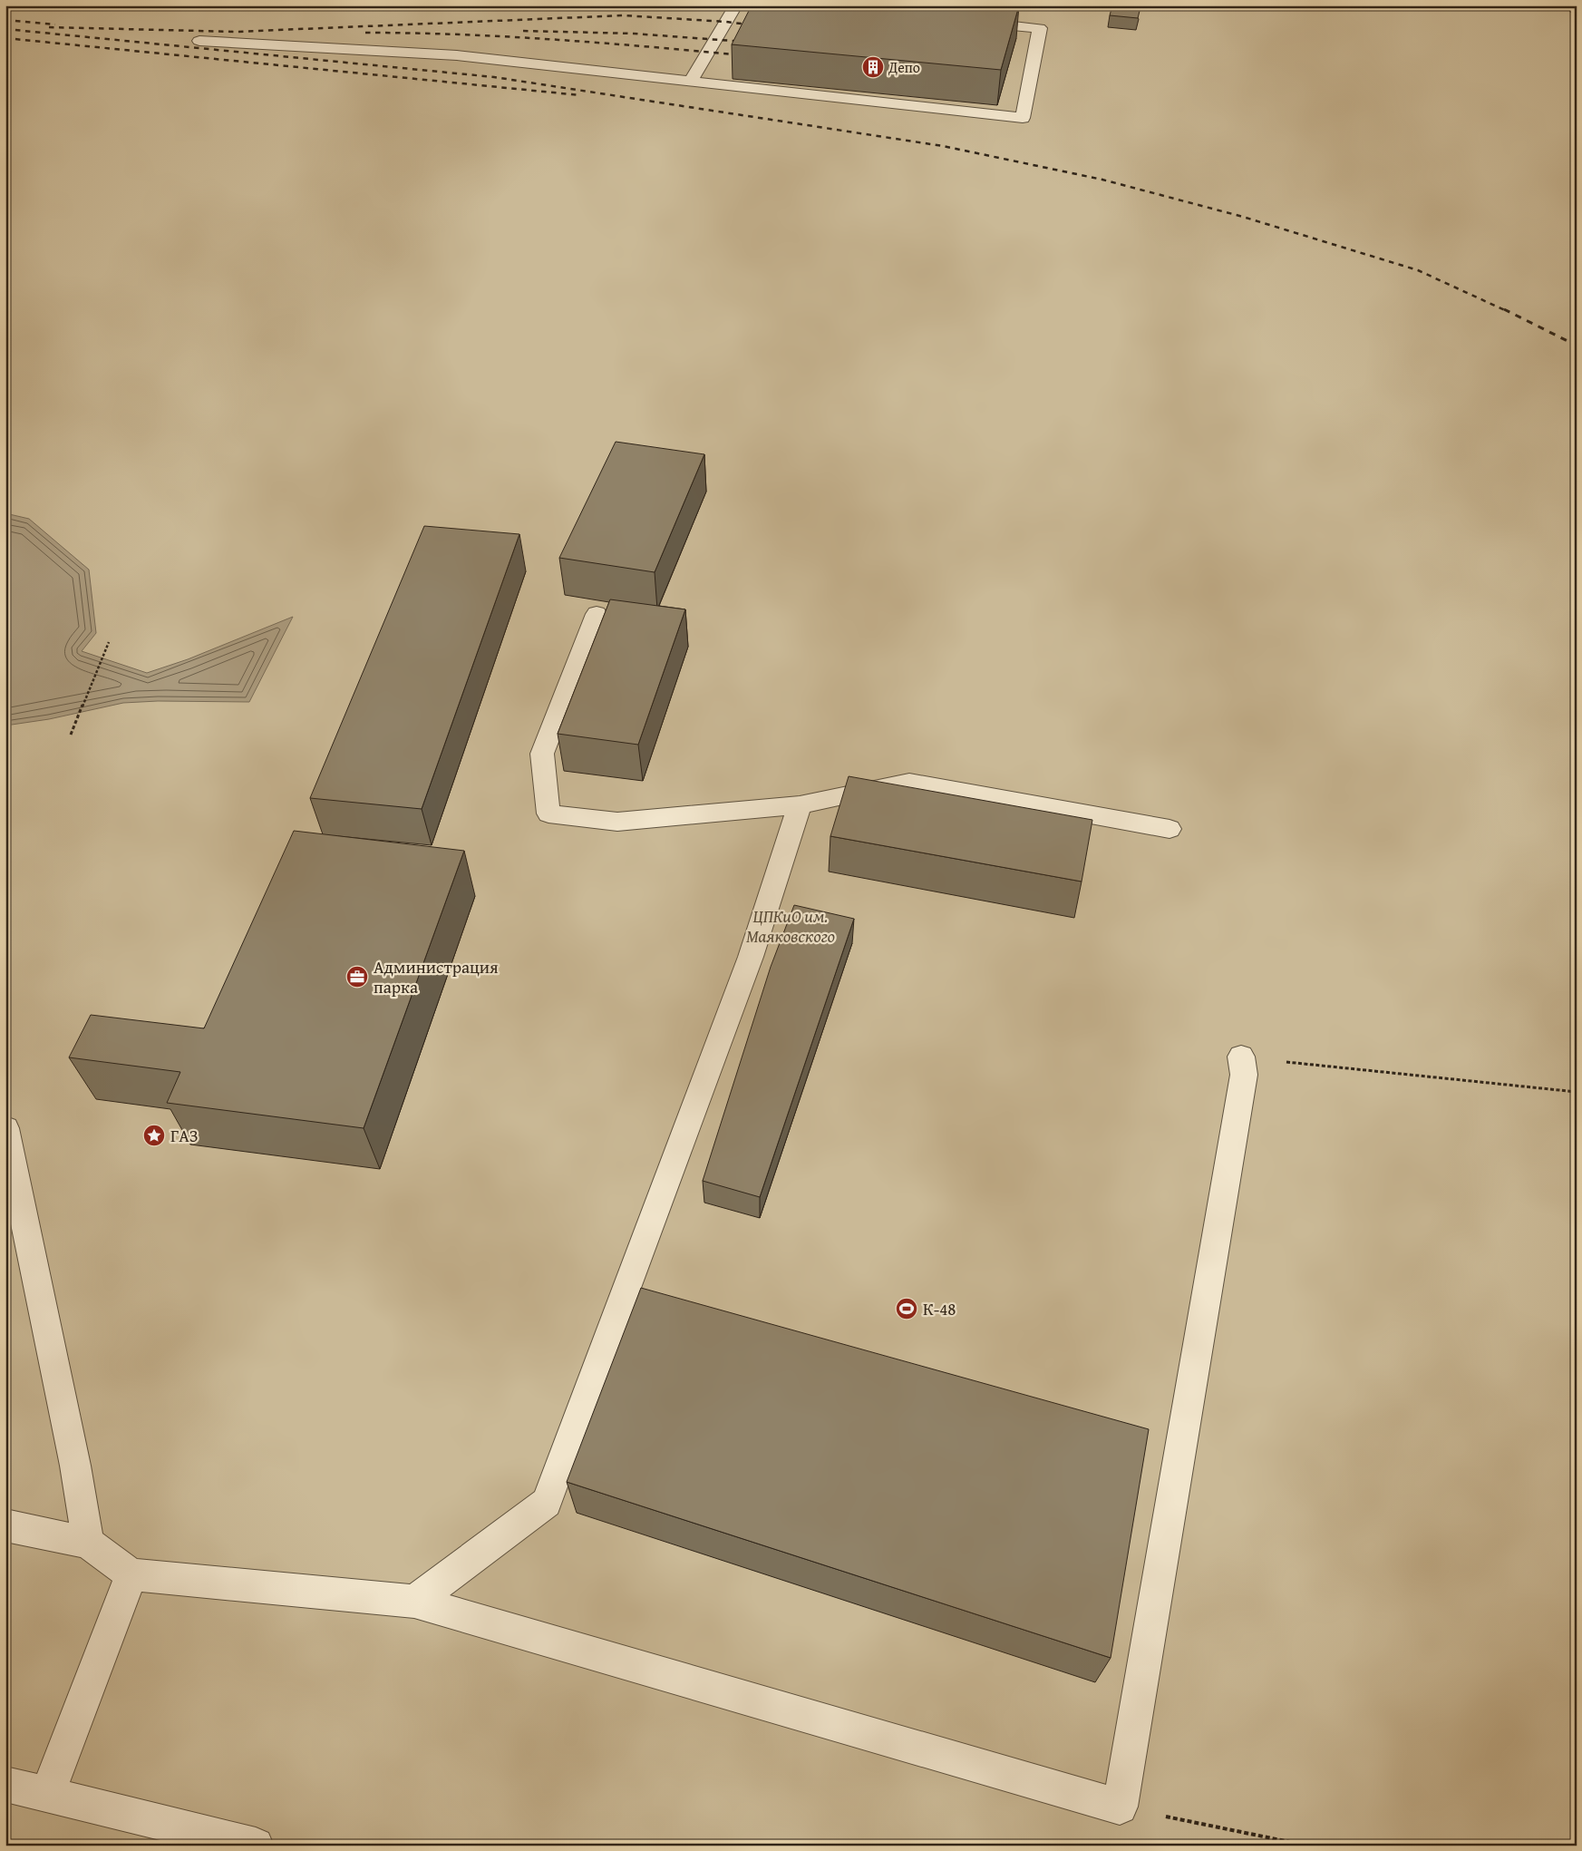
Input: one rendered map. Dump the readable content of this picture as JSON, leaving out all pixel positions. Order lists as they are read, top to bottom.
{
  "parks": ["ЦПКиО им. Маяковского"],
  "places": {
    "building": ["Депо"],
    "office": ["Администрация парка"],
    "place": ["ГАЗ"],
    "sports": ["К-48"]
  }
}
